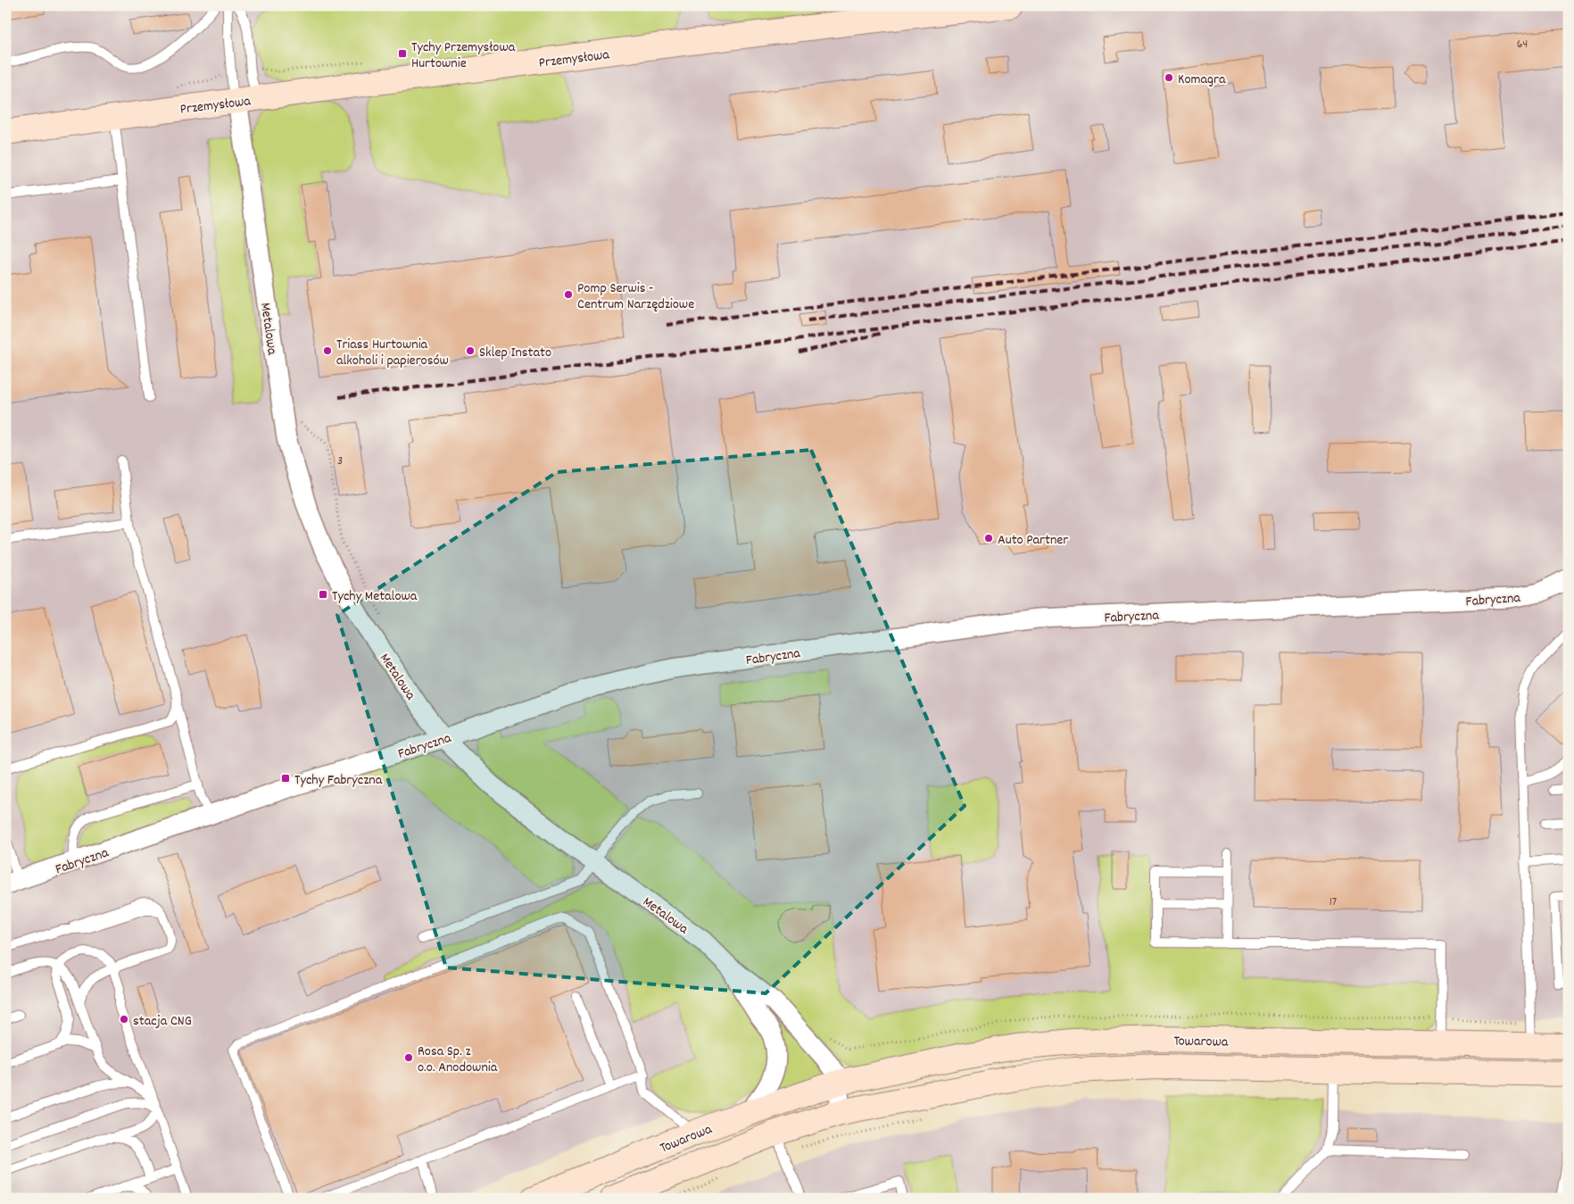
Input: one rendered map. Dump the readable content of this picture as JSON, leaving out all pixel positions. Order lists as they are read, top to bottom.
{
  "streets": {
    "street": [
      "Przemysłowa",
      "Metalowa",
      "Fabryczna",
      "Towarowa"
    ]
  },
  "crossings": [
    ["Przemysłowa", "Metalowa"],
    ["Metalowa", "Fabryczna"],
    ["Metalowa", "Towarowa"]
  ],
  "places": {
    "transit": ["Tychy Przemysłowa Hurtownie", "Tychy Metalowa", "Tychy Fabryczna"],
    "other": [
      "Komagra",
      "Pomp Serwis - Centrum Narzędziowe",
      "Triass Hurtownia alkoholi i papierosów",
      "Sklep Instato",
      "Auto Partner",
      "stacja CNG",
      "Rosa Sp. z o.o. Anodownia"
    ]
  },
  "house_numbers": ["64", "3", "17"]
}
